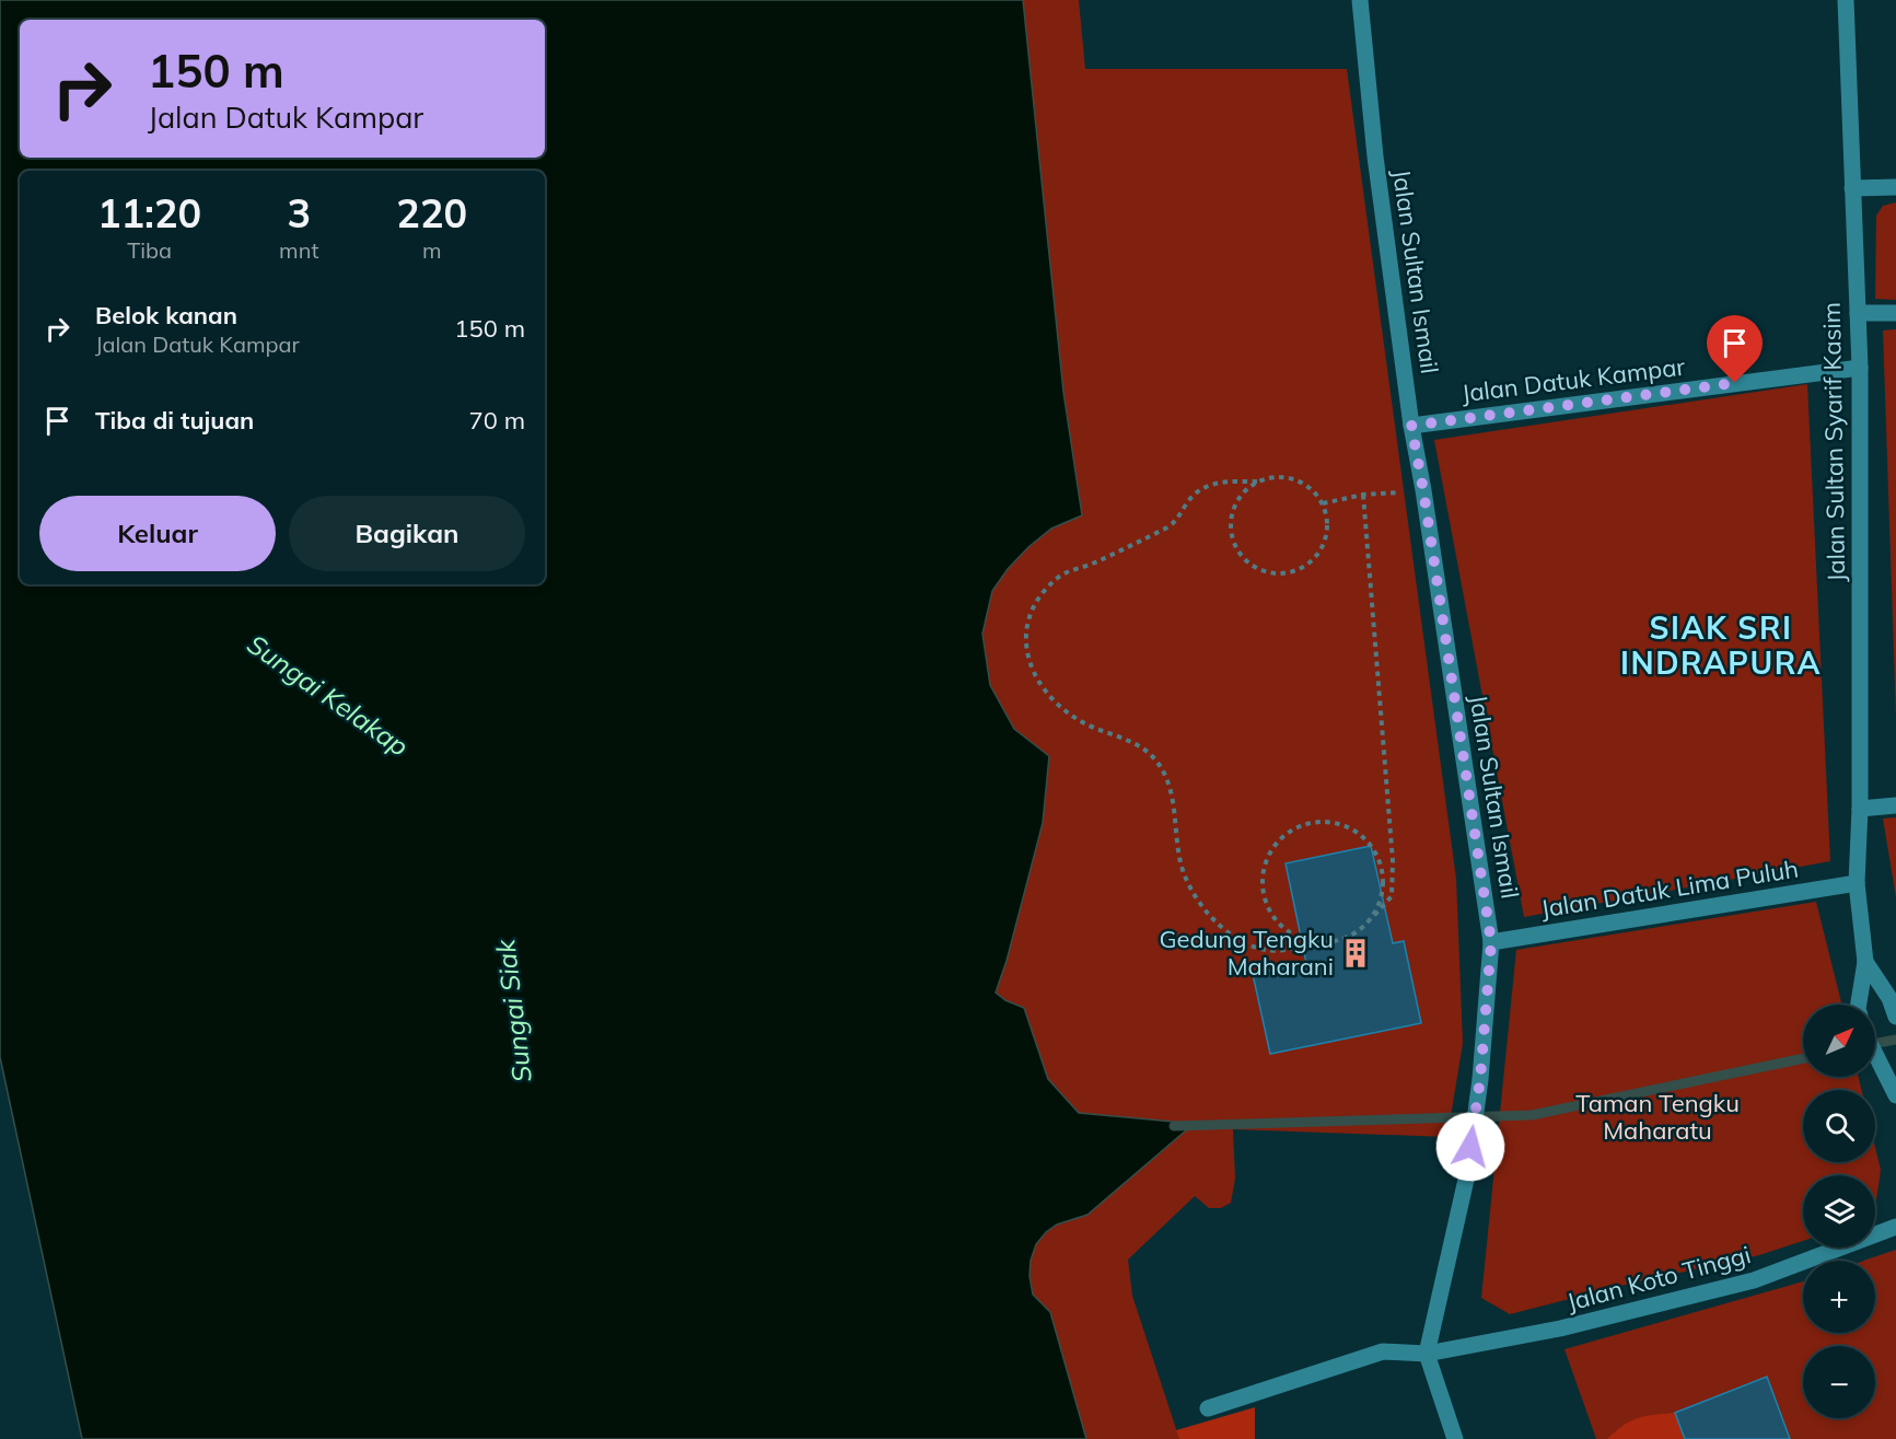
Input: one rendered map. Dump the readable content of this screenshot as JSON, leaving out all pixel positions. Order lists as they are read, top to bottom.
{
  "streets": {
    "street": [
      "Jalan Sultan Ismail",
      "Jalan Datuk Kampar",
      "Jalan Sultan Syarif Kasim",
      "Jalan Datuk Lima Puluh",
      "Jalan Koto Tinggi"
    ]
  },
  "crossings": [
    ["Jalan Sultan Ismail", "Jalan Datuk Kampar"],
    ["Jalan Sultan Ismail", "Jalan Datuk Lima Puluh"],
    ["Jalan Sultan Ismail", "Jalan Koto Tinggi"],
    ["Jalan Datuk Kampar", "Jalan Sultan Syarif Kasim"],
    ["Jalan Sultan Syarif Kasim", "Jalan Datuk Lima Puluh"]
  ],
  "districts": ["SIAK SRI INDRAPURA"],
  "water": ["Sungai Kelakap", "Sungai Siak"],
  "parks": ["Taman Tengku Maharatu"],
  "places": {
    "building": ["Gedung Tengku Maharani"]
  },
  "north": "top right",
  "page": {
    "turn": ["150 m", "Jalan Datuk Kampar"],
    "eta": [
      "11:20",
      "Tiba",
      "3",
      "mnt",
      "220",
      "m"
    ],
    "list": [
      {
        "name": "Belok kanan",
        "note": "Jalan Datuk Kampar",
        "value": "150 m"
      },
      {
        "name": "Tiba di tujuan",
        "value": "70 m"
      }
    ],
    "buttons": ["Keluar", "Bagikan"],
    "map_buttons": ["+", "−"]
  }
}
